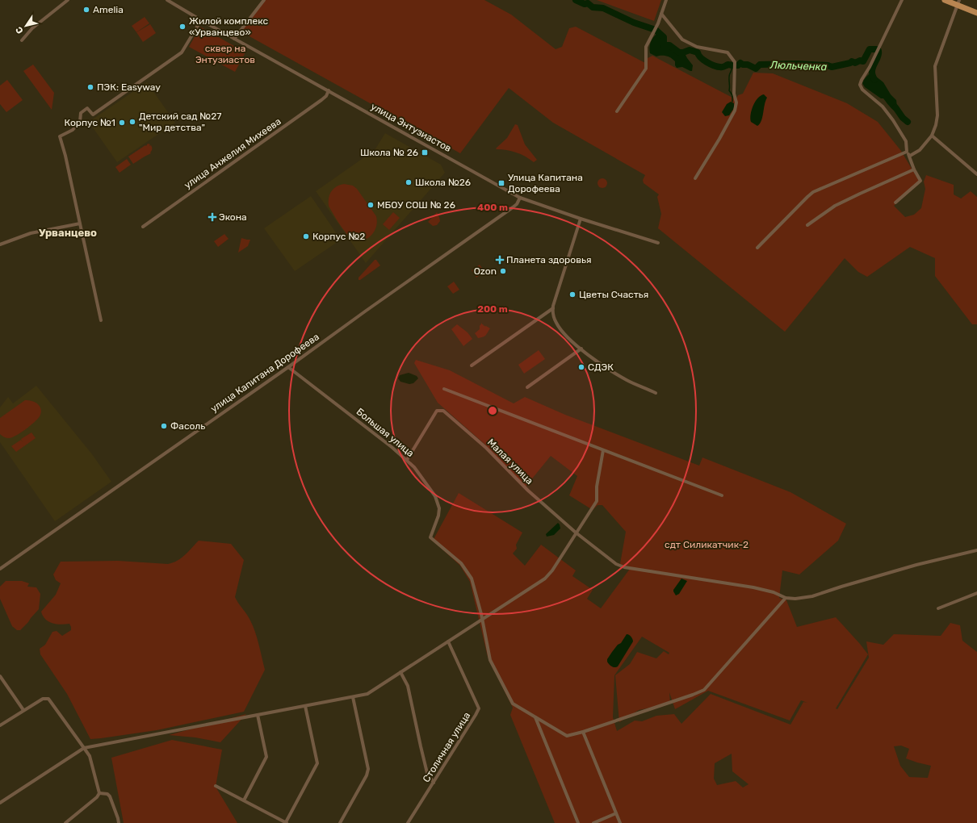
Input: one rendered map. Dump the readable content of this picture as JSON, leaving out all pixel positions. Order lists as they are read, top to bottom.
{
  "streets": {
    "street": [
      "улица Энтузиастов",
      "улица Анжелия Михеева",
      "улица Капитана Дорофеева",
      "Большая улица",
      "Малая улица",
      "Столичная улица"
    ]
  },
  "crossings": [
    ["улица Энтузиастов", "улица Анжелия Михеева"],
    ["улица Энтузиастов", "улица Капитана Дорофеева"],
    ["улица Капитана Дорофеева", "Большая улица"],
    ["Большая улица", "Малая улица"]
  ],
  "districts": ["Урванцево"],
  "water": ["Люльченка"],
  "parks": ["сквер на Энтузиастов", "сдт Силикатчик-2"],
  "places": {
    "other": [
      "Amelia",
      "Жилой комплекс «Урванцево»",
      "ПЭК: Easyway",
      "Детский сад №27 \"Мир детства\"",
      "Корпус №1",
      "Школа №26",
      "МБОУ СОШ № 26",
      "Корпус №2",
      "Ozon",
      "Цветы Счастья",
      "СДЭК",
      "Фасоль"
    ],
    "transit": ["Школа № 26", "Улица Капитана Дорофеева"],
    "health": ["Экона", "Планета здоровья"]
  },
  "north": "bottom left",
  "rings": ["400 m", "200 m"]
}
